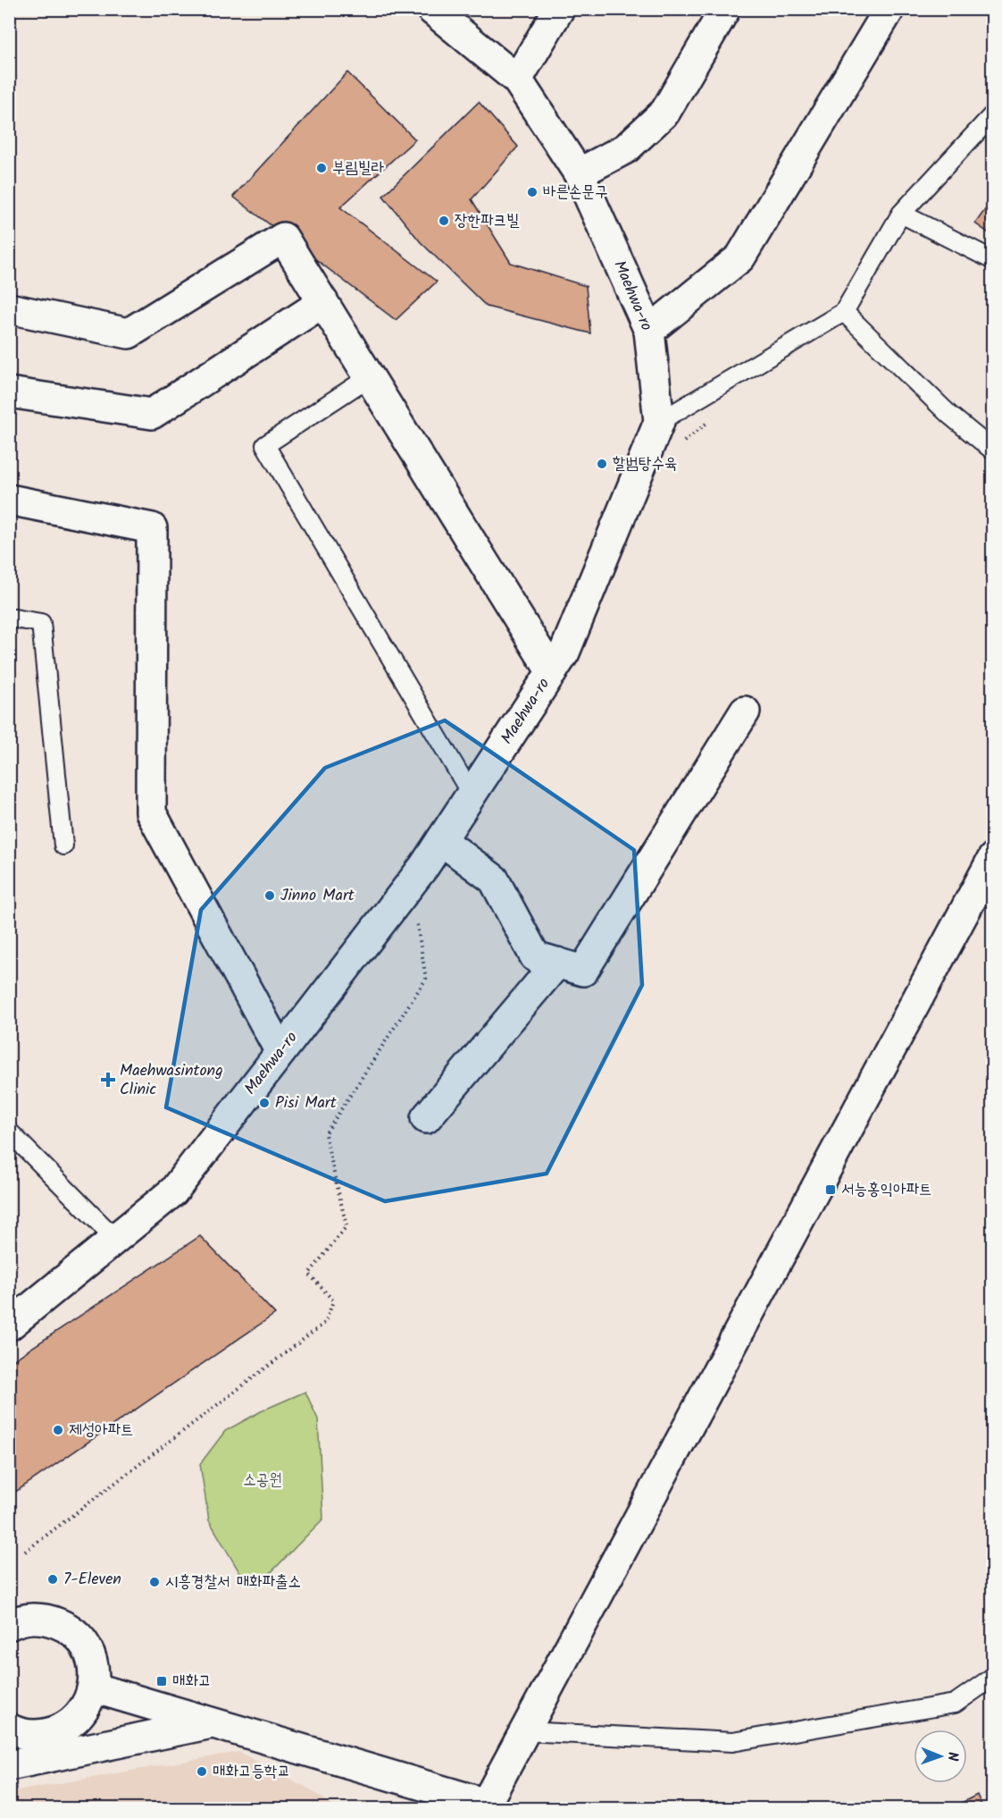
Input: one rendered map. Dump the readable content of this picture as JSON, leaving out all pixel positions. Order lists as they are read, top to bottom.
{
  "streets": {
    "street": ["Maehwa-ro"]
  },
  "parks": ["소공원"],
  "places": {
    "other": [
      "부림빌라",
      "바른손문구",
      "장한파크빌",
      "할범탕수육",
      "Jinno Mart",
      "Pisi Mart",
      "제성아파트",
      "7-Eleven",
      "시흥경찰서 매화파출소",
      "매화고등학교"
    ],
    "health": ["Maehwasintong Clinic"],
    "transit": ["서능홍익아파트", "매화고"]
  },
  "north": "right"
}
